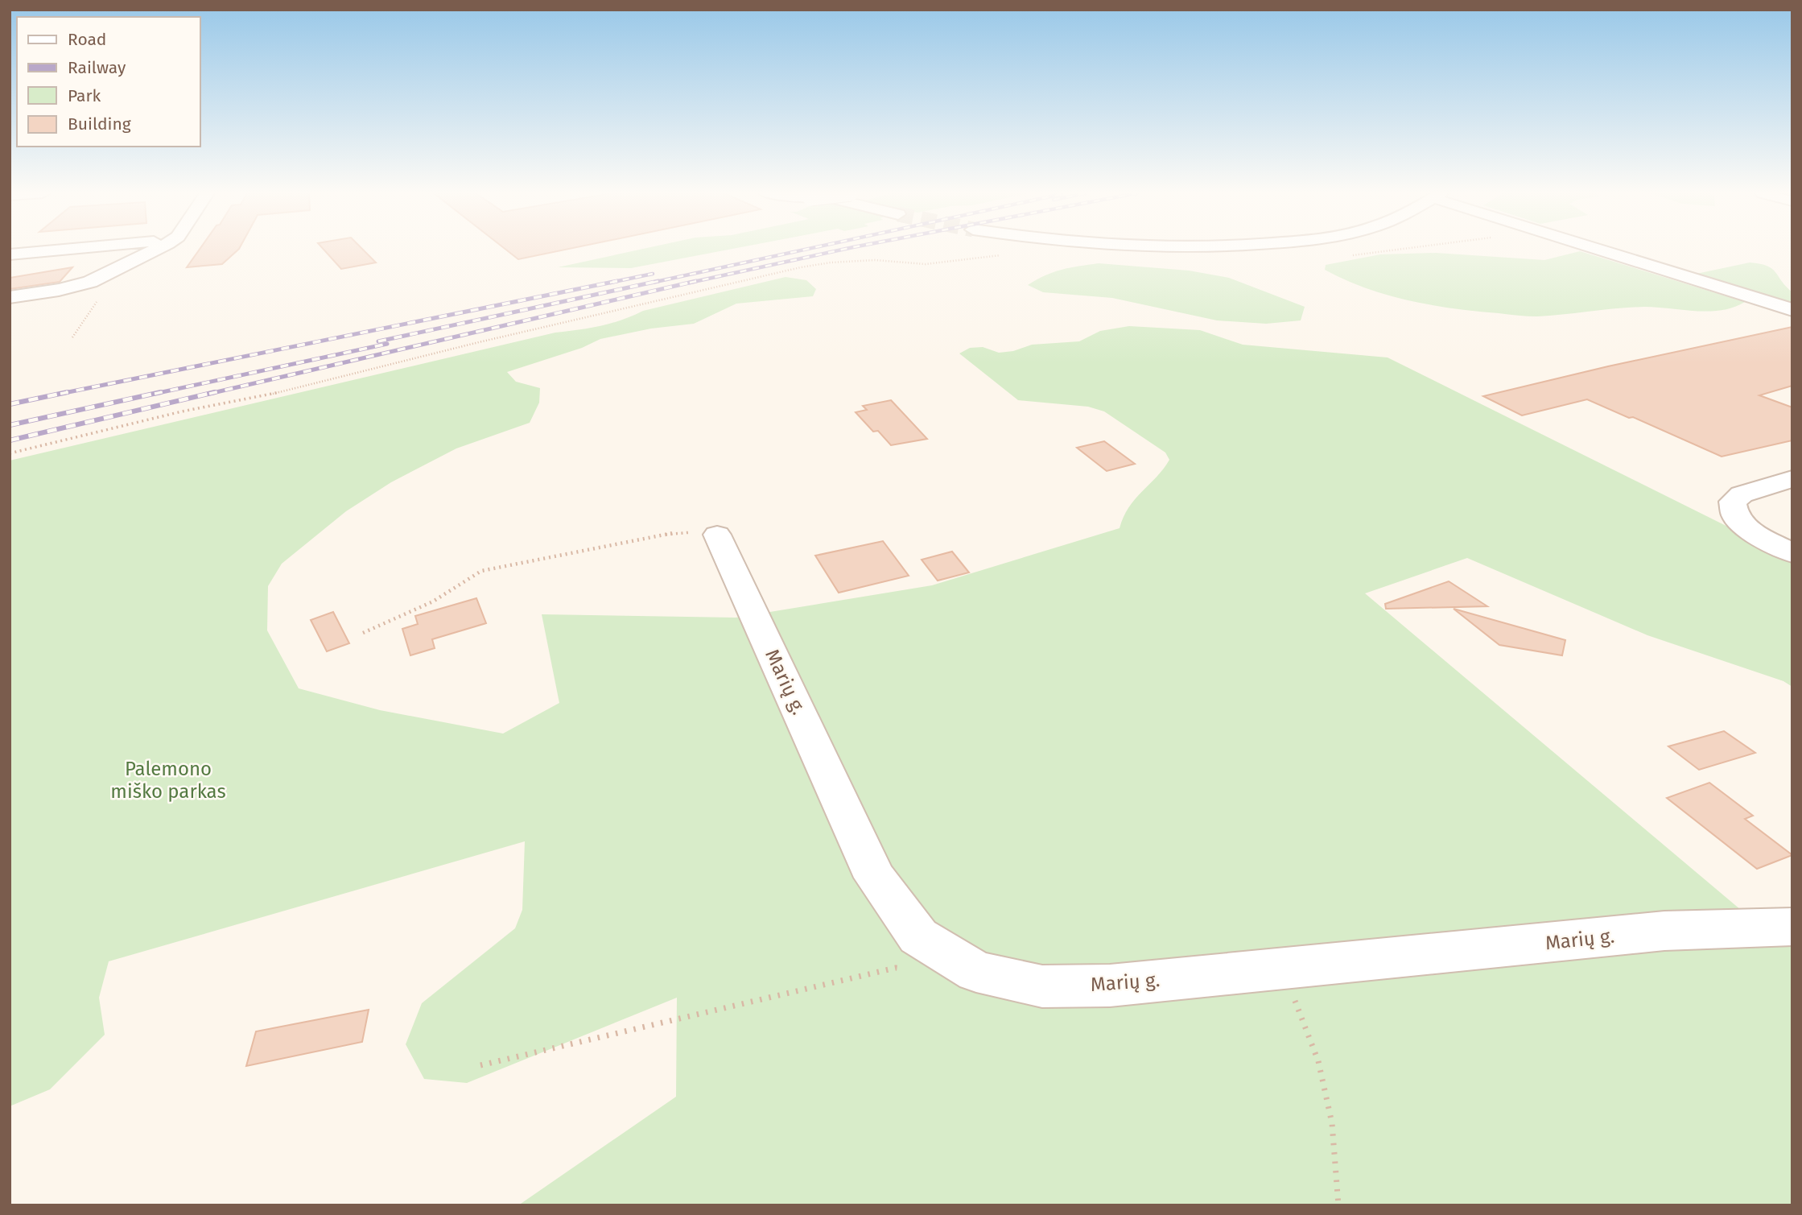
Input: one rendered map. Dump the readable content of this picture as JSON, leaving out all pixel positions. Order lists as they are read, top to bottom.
{
  "streets": {
    "street": ["Marių g."]
  },
  "parks": ["Palemono miško parkas"],
  "legend": [
    "Road",
    "Railway",
    "Park",
    "Building"
  ]
}
